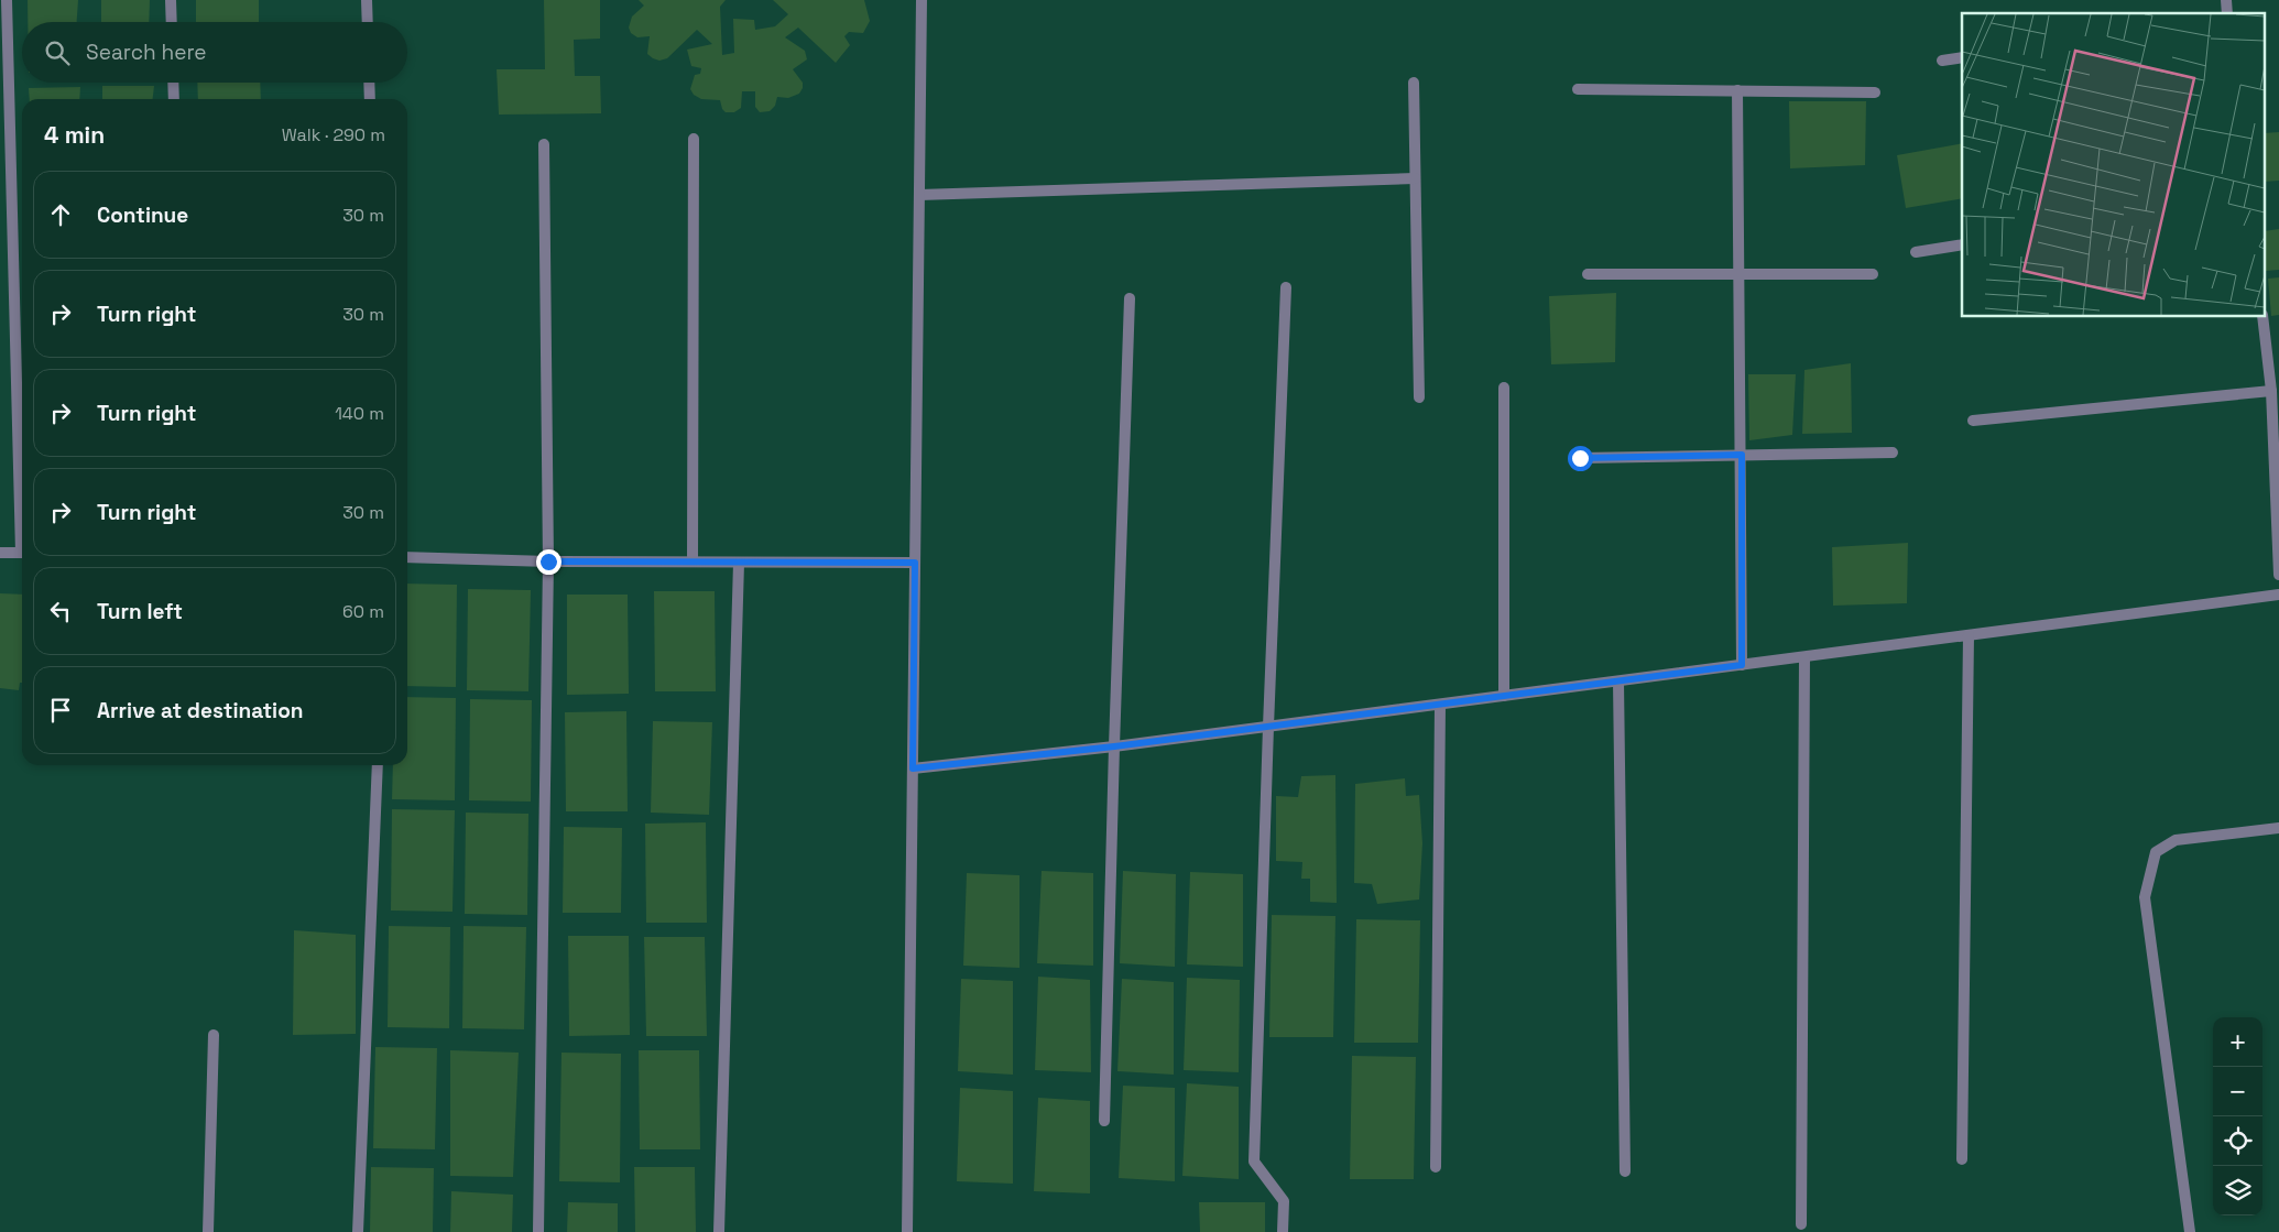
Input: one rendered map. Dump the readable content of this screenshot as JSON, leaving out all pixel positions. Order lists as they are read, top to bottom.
{
  "page": {
    "search": "Search here",
    "heading": ["4 min", "Walk · 290 m"],
    "list": [
      ["Continue", "30 m"],
      ["Turn right", "30 m"],
      ["Turn right", "140 m"],
      ["Turn right", "30 m"],
      ["Turn left", "60 m"],
      "Arrive at destination"
    ],
    "map_buttons": ["+", "−"]
  }
}
